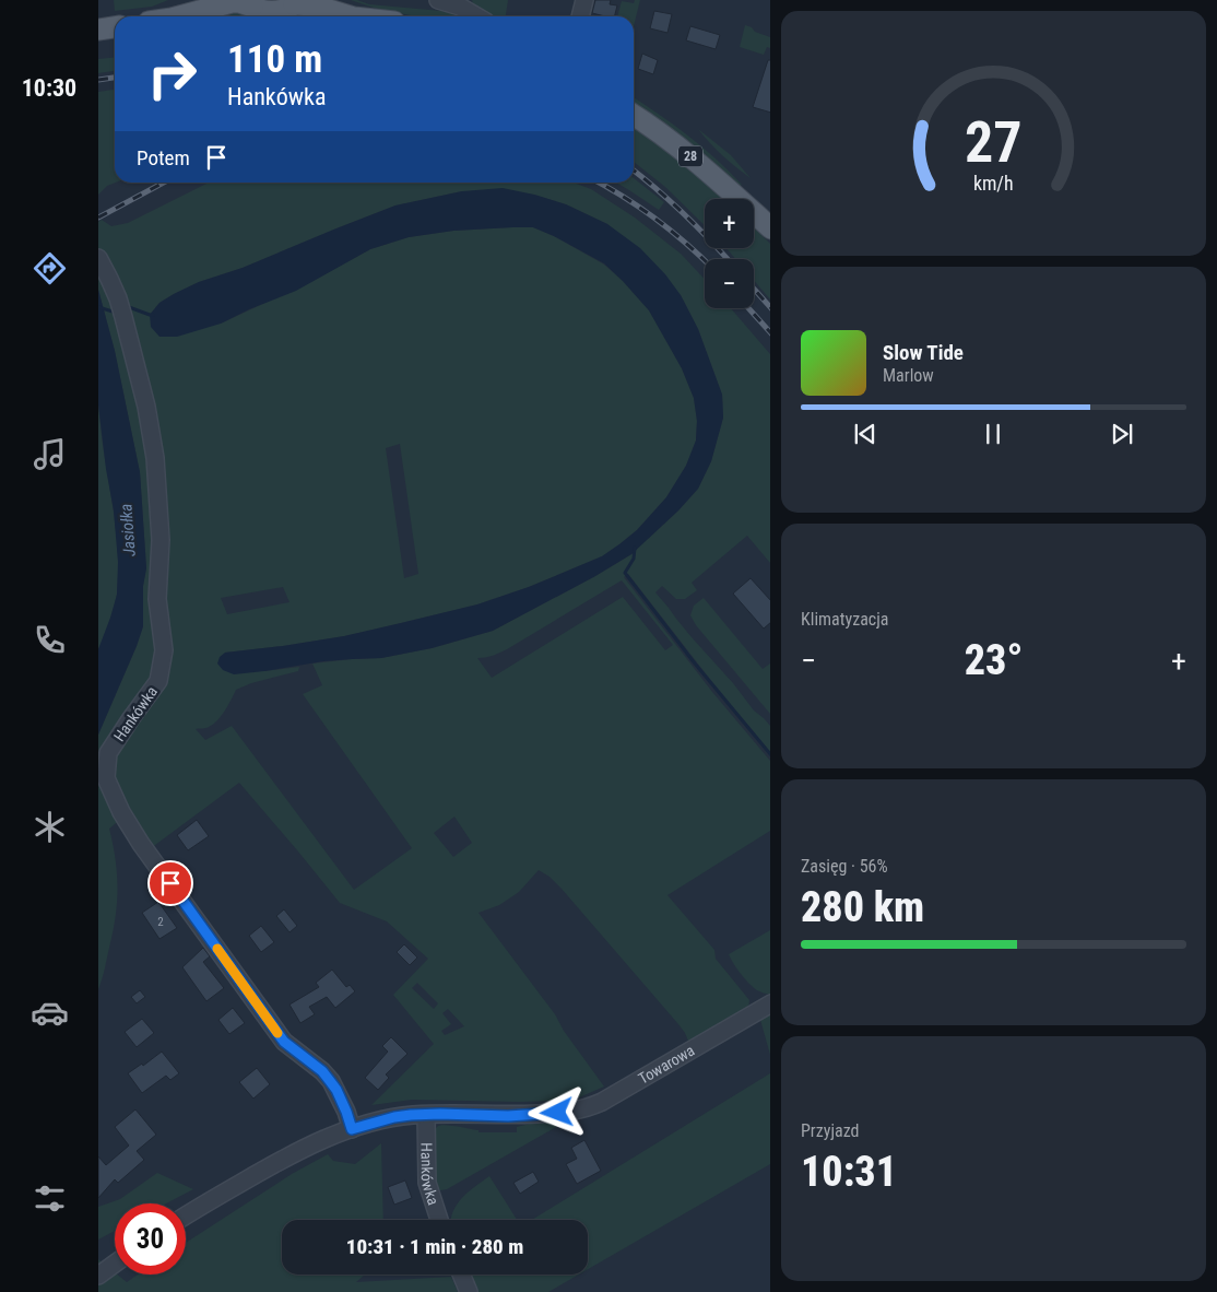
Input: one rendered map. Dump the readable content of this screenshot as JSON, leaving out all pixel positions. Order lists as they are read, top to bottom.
{
  "streets": {
    "main road": ["28"],
    "street": ["Hankówka", "Towarowa"]
  },
  "crossings": [
    ["Hankówka", "Towarowa"]
  ],
  "water": ["Jasiołka"],
  "house_numbers": ["2"],
  "page": {
    "tabs": "10:30",
    "turn": ["110 m", "Hankówka"],
    "then": "Potem",
    "map_buttons": ["+", "−"],
    "song": ["Slow Tide", "Marlow"],
    "tile": [
      "Klimatyzacja",
      ["Zasięg · 56%", "280 km"],
      ["Przyjazd", "10:31"]
    ],
    "heat": ["−", "23°", "+"],
    "limit": "30",
    "trip": "10:31 · 1 min · 280 m",
    "gauge": ["27", "km/h"]
  }
}
